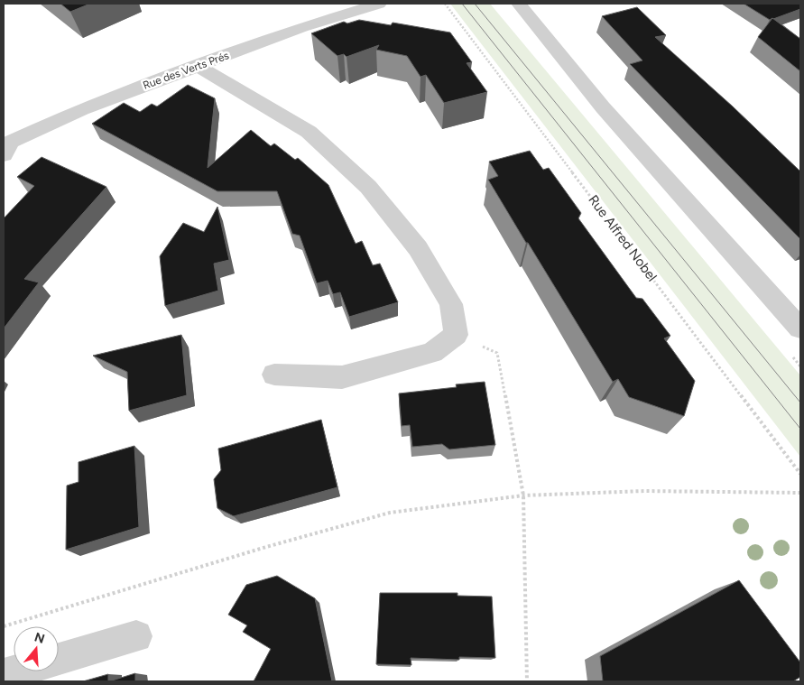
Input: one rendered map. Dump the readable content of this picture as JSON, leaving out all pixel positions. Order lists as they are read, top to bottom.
{
  "streets": {
    "street": ["Rue des Verts Prés"],
    "path": ["Rue Alfred Nobel"]
  },
  "north": "top"
}
